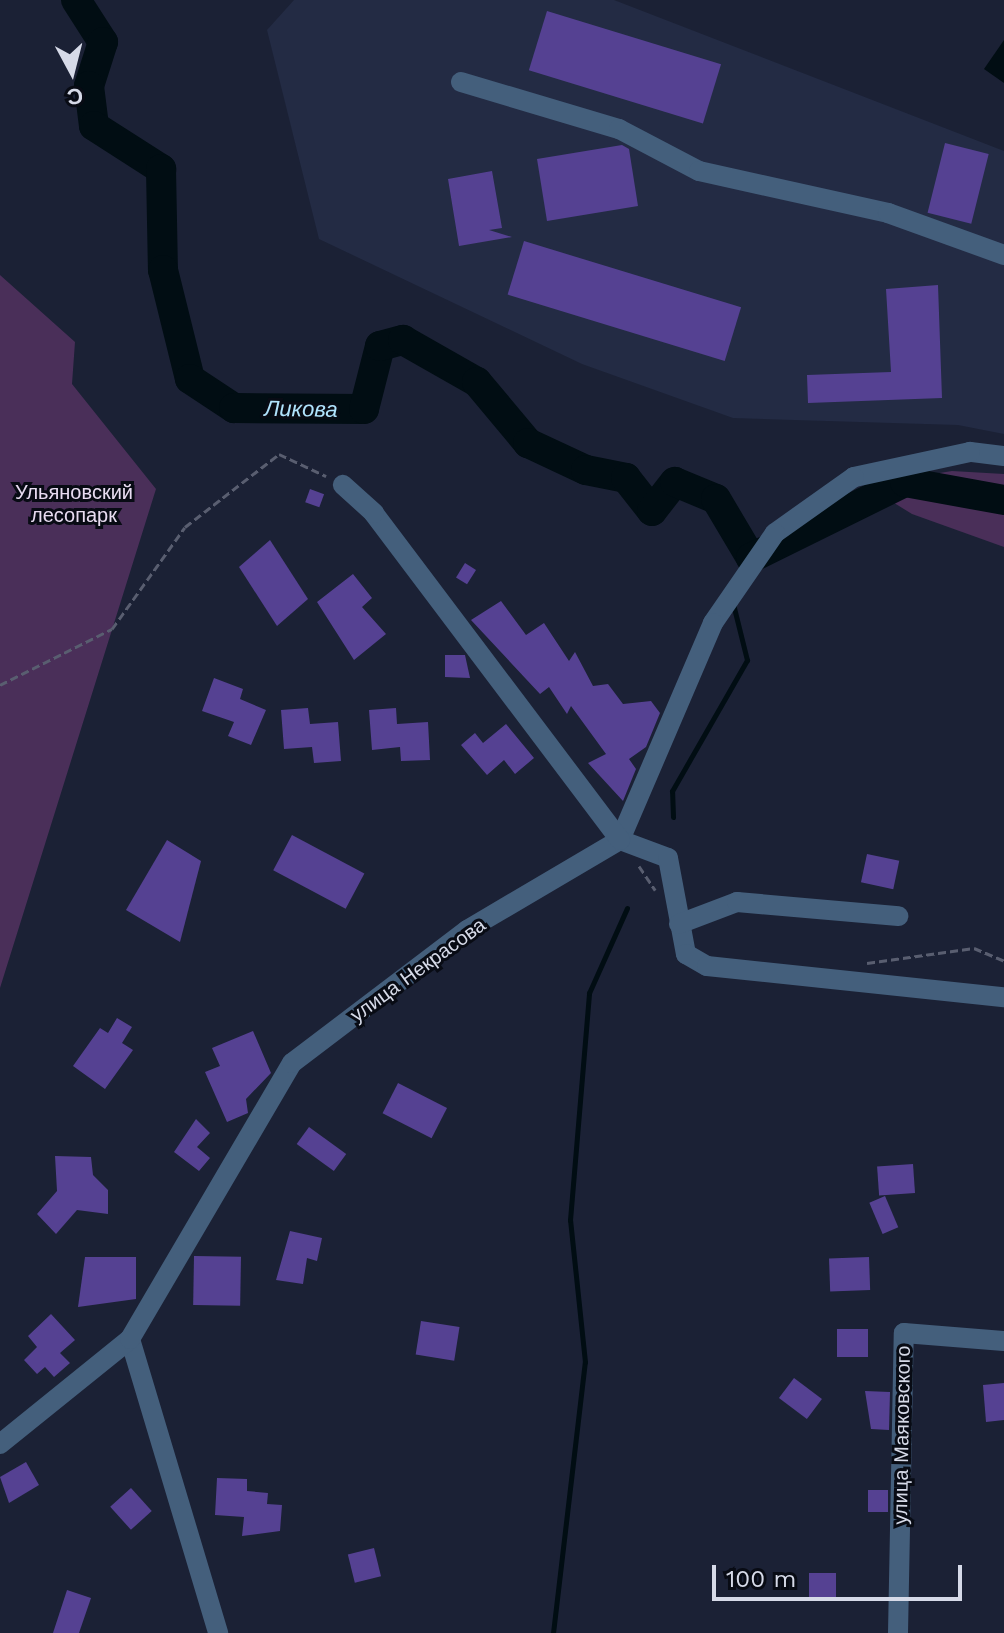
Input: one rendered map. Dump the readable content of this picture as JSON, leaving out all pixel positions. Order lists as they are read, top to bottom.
{
  "streets": {
    "street": ["улица Некрасова", "улица Маяковского"]
  },
  "water": ["Ликова"],
  "parks": ["Ульяновский лесопарк"],
  "scale_bar": "100 m",
  "north": "bottom"
}
